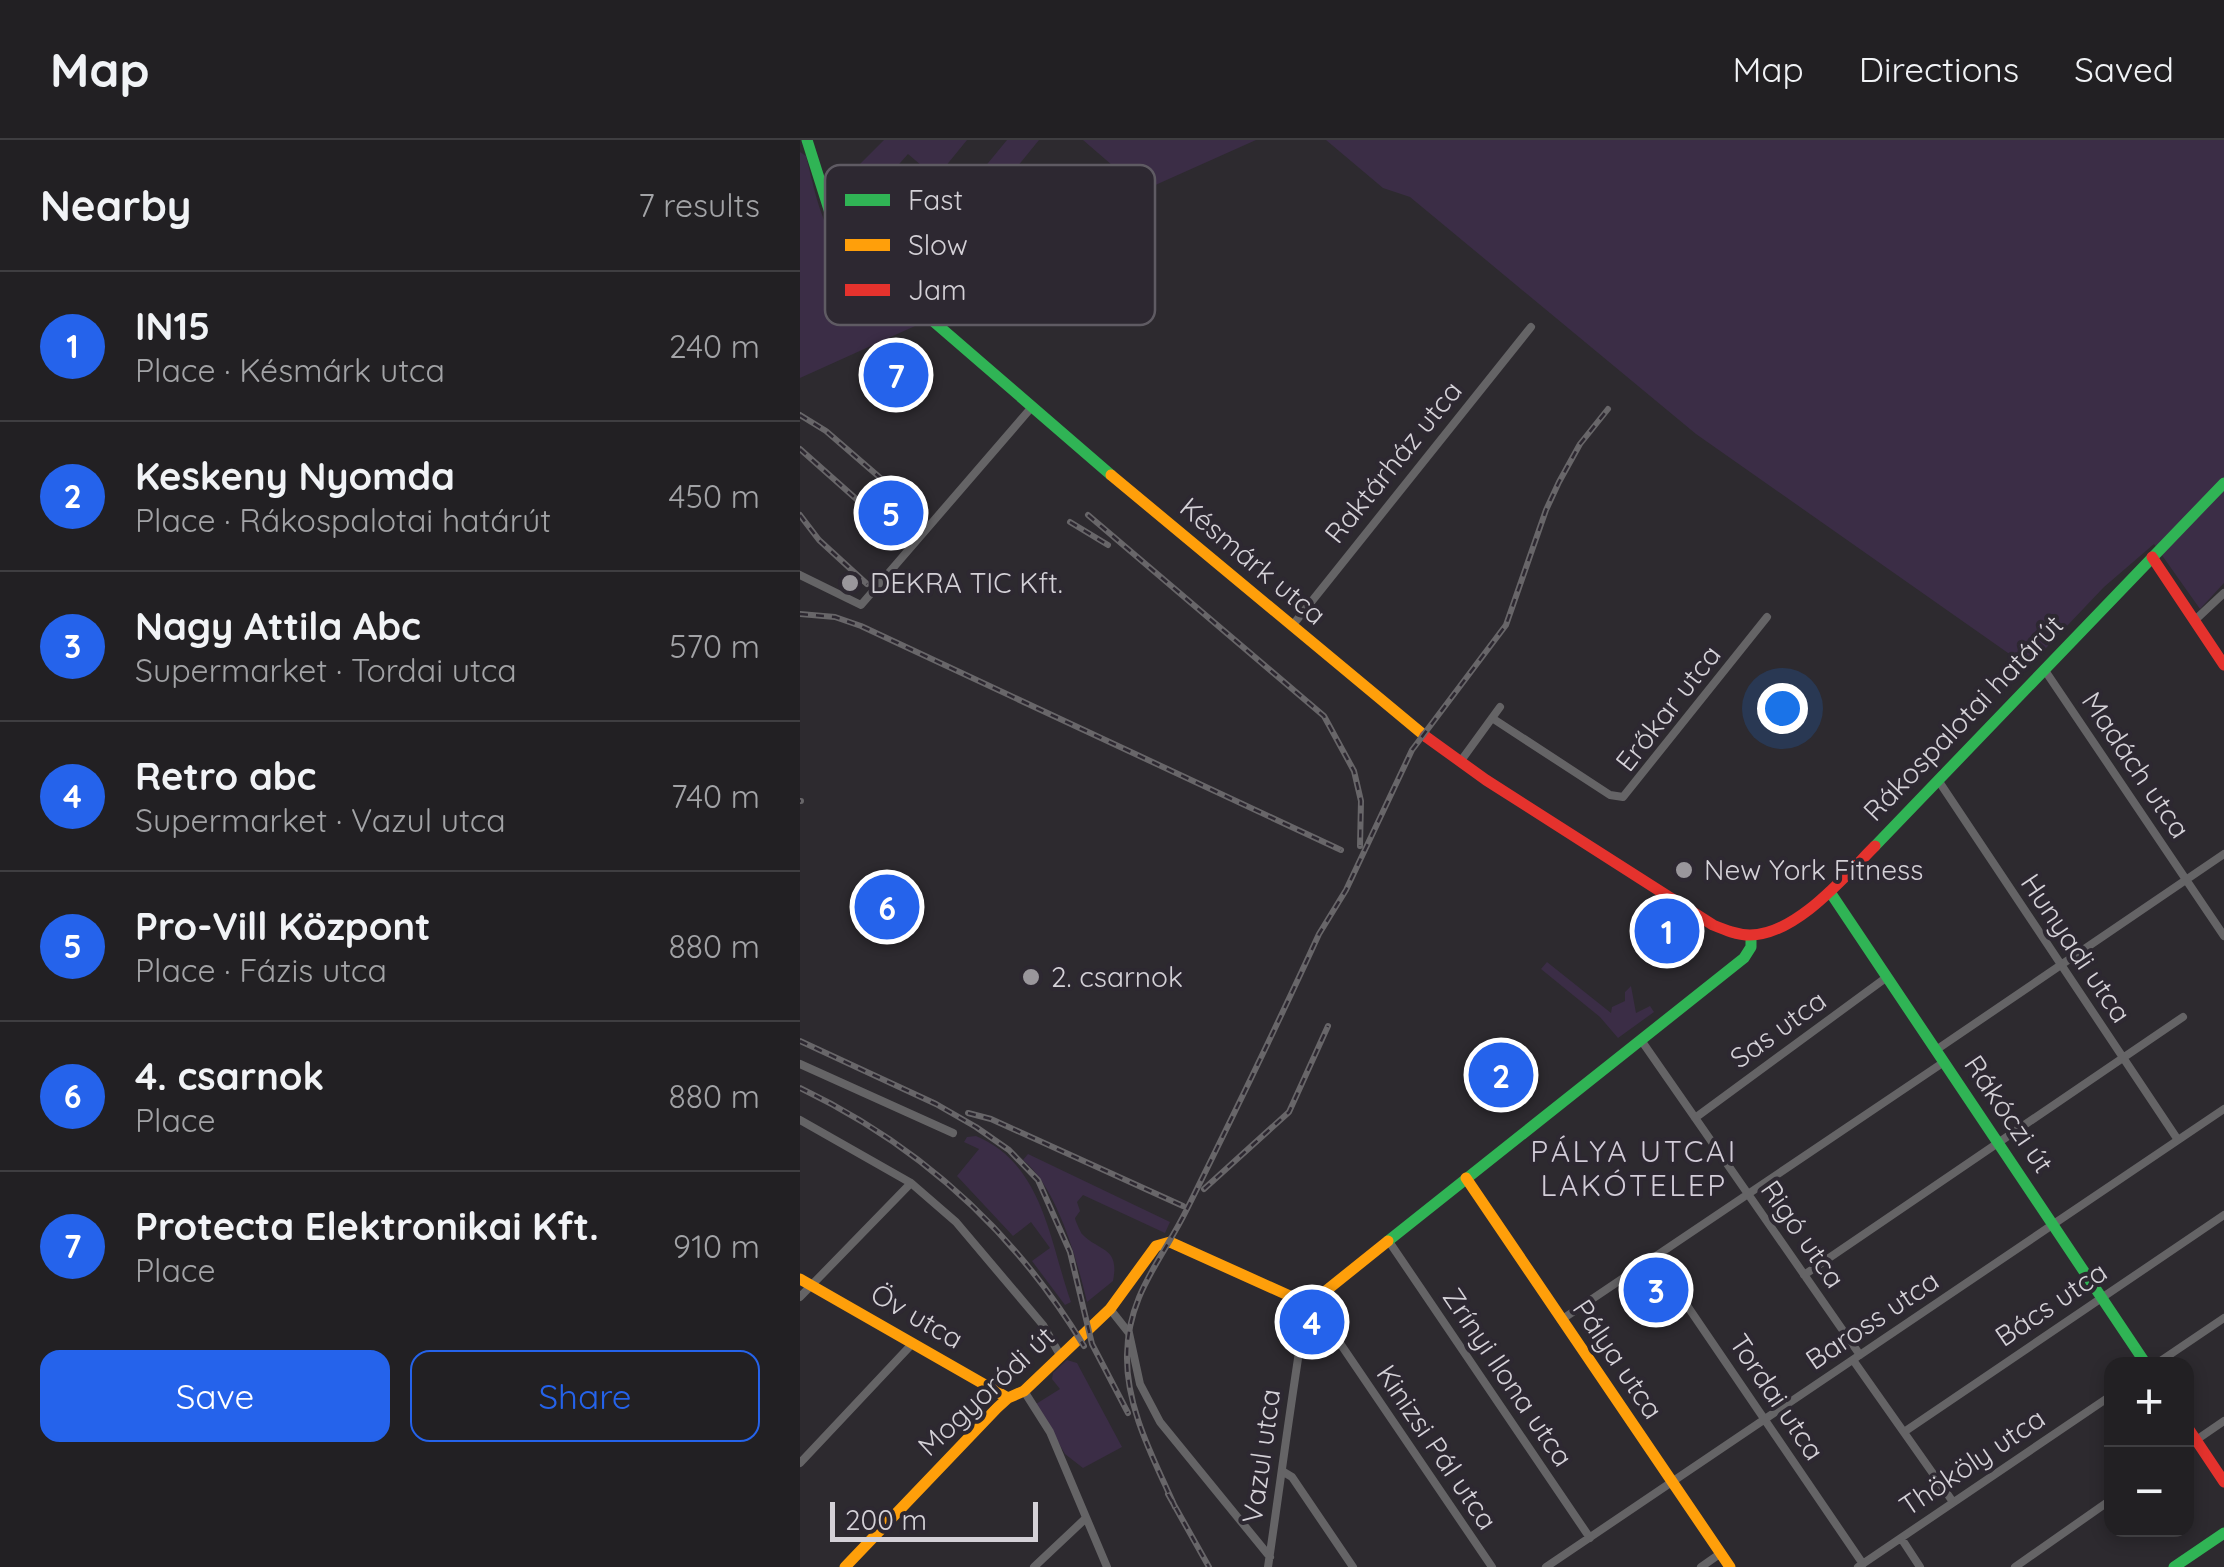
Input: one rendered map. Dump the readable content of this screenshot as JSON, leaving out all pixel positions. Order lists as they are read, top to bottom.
{
  "streets": {
    "street": [
      "Raktárház utca",
      "Késmárk utca",
      "Erőkar utca",
      "Rákospalotai határút",
      "Madách utca",
      "Hunyadi utca",
      "Sas utca",
      "Rákóczi út",
      "Rigó utca",
      "Bács utca",
      "Öv utca",
      "Baross utca",
      "Pálya utca",
      "Zrínyi Ilona utca",
      "Mogyoródi út",
      "Tordai utca",
      "Kinizsi Pál utca",
      "Vazul utca",
      "Thököly utca"
    ]
  },
  "crossings": [
    ["Raktárház utca", "Késmárk utca"],
    ["Késmárk utca", "Rákospalotai határút"],
    ["Rákospalotai határút", "Madách utca"],
    ["Rákospalotai határút", "Hunyadi utca"],
    ["Rákospalotai határút", "Rákóczi út"],
    ["Hunyadi utca", "Baross utca"],
    ["Sas utca", "Rákóczi út"],
    ["Sas utca", "Rigó utca"],
    ["Rákóczi út", "Bács utca"],
    ["Rákóczi út", "Baross utca"],
    ["Rigó utca", "Bács utca"],
    ["Rigó utca", "Baross utca"],
    ["Rigó utca", "Thököly utca"],
    ["Öv utca", "Mogyoródi út"],
    ["Baross utca", "Pálya utca"],
    ["Baross utca", "Zrínyi Ilona utca"],
    ["Baross utca", "Tordai utca"],
    ["Mogyoródi út", "Kinizsi Pál utca"],
    ["Mogyoródi út", "Vazul utca"],
    ["Tordai utca", "Thököly utca"],
    ["Kinizsi Pál utca", "Vazul utca"]
  ],
  "districts": ["PÁLYA UTCAI LAKÓTELEP"],
  "places": ["DEKRA TIC Kft.", "New York Fitness", "2. csarnok"],
  "legend": ["Fast", "Slow", "Jam"],
  "scale_bar": "200 m",
  "page": {
    "header": "Map",
    "nav": ["Map", "Directions", "Saved"],
    "heading": ["Nearby", "7 results"],
    "list": [
      {
        "mark": "1",
        "name": "IN15",
        "note": "Place · Késmárk utca",
        "value": "240 m"
      },
      {
        "mark": "2",
        "name": "Keskeny Nyomda",
        "note": "Place · Rákospalotai határút",
        "value": "450 m"
      },
      {
        "mark": "3",
        "name": "Nagy Attila Abc",
        "note": "Supermarket · Tordai utca",
        "value": "570 m"
      },
      {
        "mark": "4",
        "name": "Retro abc",
        "note": "Supermarket · Vazul utca",
        "value": "740 m"
      },
      {
        "mark": "5",
        "name": "Pro-Vill Központ",
        "note": "Place · Fázis utca",
        "value": "880 m"
      },
      {
        "mark": "6",
        "name": "4. csarnok",
        "note": "Place",
        "value": "880 m"
      },
      {
        "mark": "7",
        "name": "Protecta Elektronikai Kft.",
        "note": "Place",
        "value": "910 m"
      }
    ],
    "pins": [
      "7",
      "5",
      "6",
      "1",
      "2",
      "3",
      "4"
    ],
    "buttons": ["Save", "Share"],
    "map_buttons": ["+", "−"],
    "scale": "200 m"
  }
}
